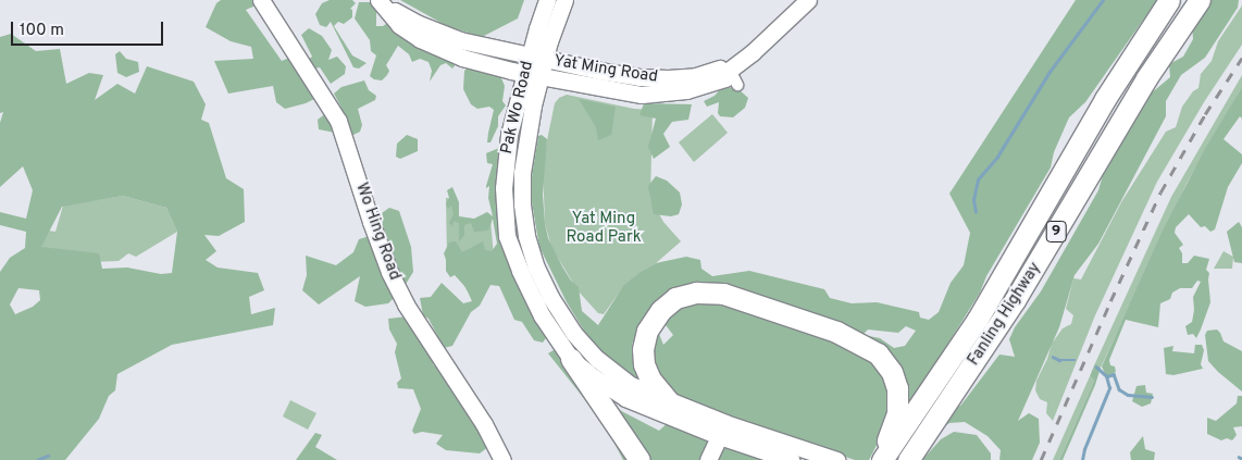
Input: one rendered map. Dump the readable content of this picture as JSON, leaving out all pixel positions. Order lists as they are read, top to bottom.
{
  "streets": {
    "highway": ["9", "Fanling Highway"],
    "main road": ["Yat Ming Road", "Pak Wo Road", "Wo Hing Road"]
  },
  "crossings": [
    ["Yat Ming Road", "Pak Wo Road"]
  ],
  "parks": ["Yat Ming Road Park"],
  "scale_bar": "100 m"
}
